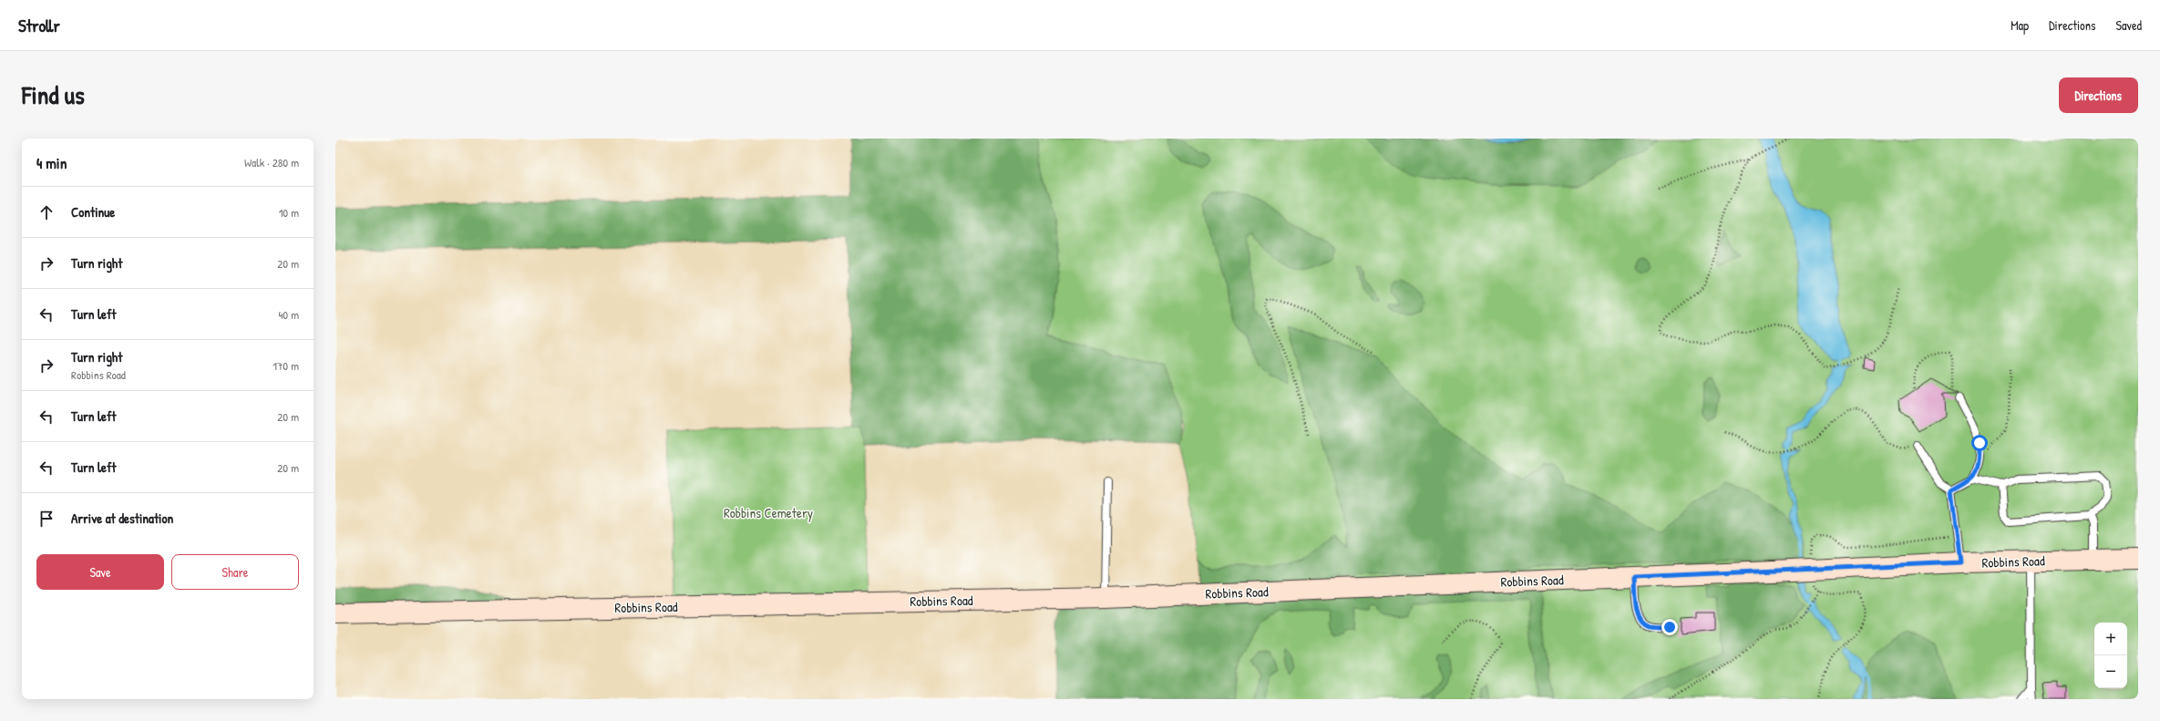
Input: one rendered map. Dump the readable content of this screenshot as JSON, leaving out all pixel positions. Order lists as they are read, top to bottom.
{
  "streets": {
    "street": ["Robbins Road"]
  },
  "parks": ["Robbins Cemetery"],
  "page": {
    "header": "Strollr",
    "nav": ["Map", "Directions", "Saved"],
    "title": "Find us",
    "buttons": [
      "Directions",
      ["Save", "Share"]
    ],
    "heading": ["4 min", "Walk · 280 m"],
    "list": [
      ["Continue", "10 m"],
      ["Turn right", "20 m"],
      ["Turn left", "40 m"],
      ["Turn right", "Robbins Road", "170 m"],
      ["Turn left", "20 m"],
      ["Turn left", "20 m"],
      "Arrive at destination"
    ],
    "map_buttons": ["+", "−"]
  }
}
